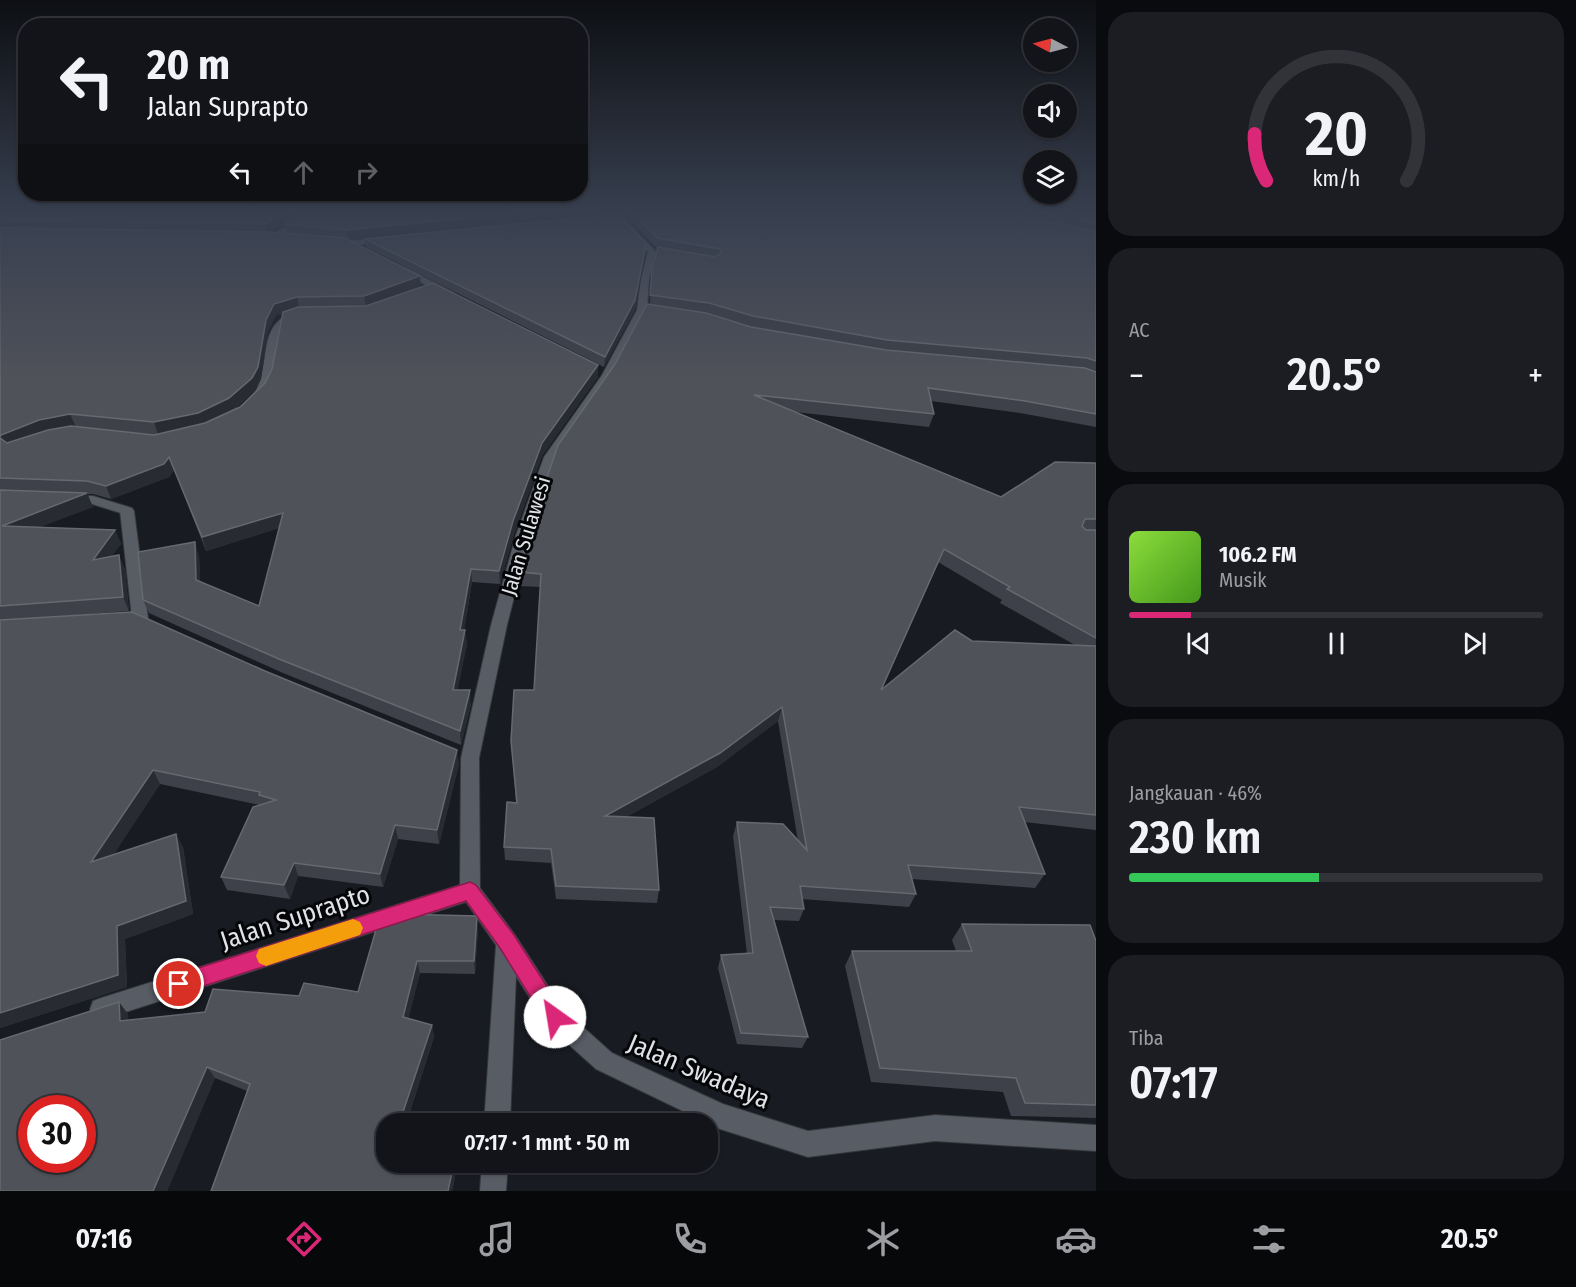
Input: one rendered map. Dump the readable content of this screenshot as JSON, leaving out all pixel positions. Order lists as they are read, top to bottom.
{
  "streets": {
    "street": ["Jalan Sulawesi", "Jalan Suprapto", "Jalan Swadaya"]
  },
  "crossings": [
    ["Jalan Sulawesi", "Jalan Suprapto"],
    ["Jalan Sulawesi", "Jalan Swadaya"],
    ["Jalan Suprapto", "Jalan Swadaya"]
  ],
  "north": "left",
  "page": {
    "turn": ["20 m", "Jalan Suprapto"],
    "tile": [
      "AC",
      ["Jangkauan · 46%", "230 km"],
      ["Tiba", "07:17"]
    ],
    "heat": ["−", "20.5°", "+"],
    "song": ["106.2 FM", "Musik"],
    "limit": "30",
    "trip": "07:17 · 1 mnt · 50 m",
    "tabs": ["07:16", "20.5°"],
    "gauge": ["20", "km/h"]
  }
}
